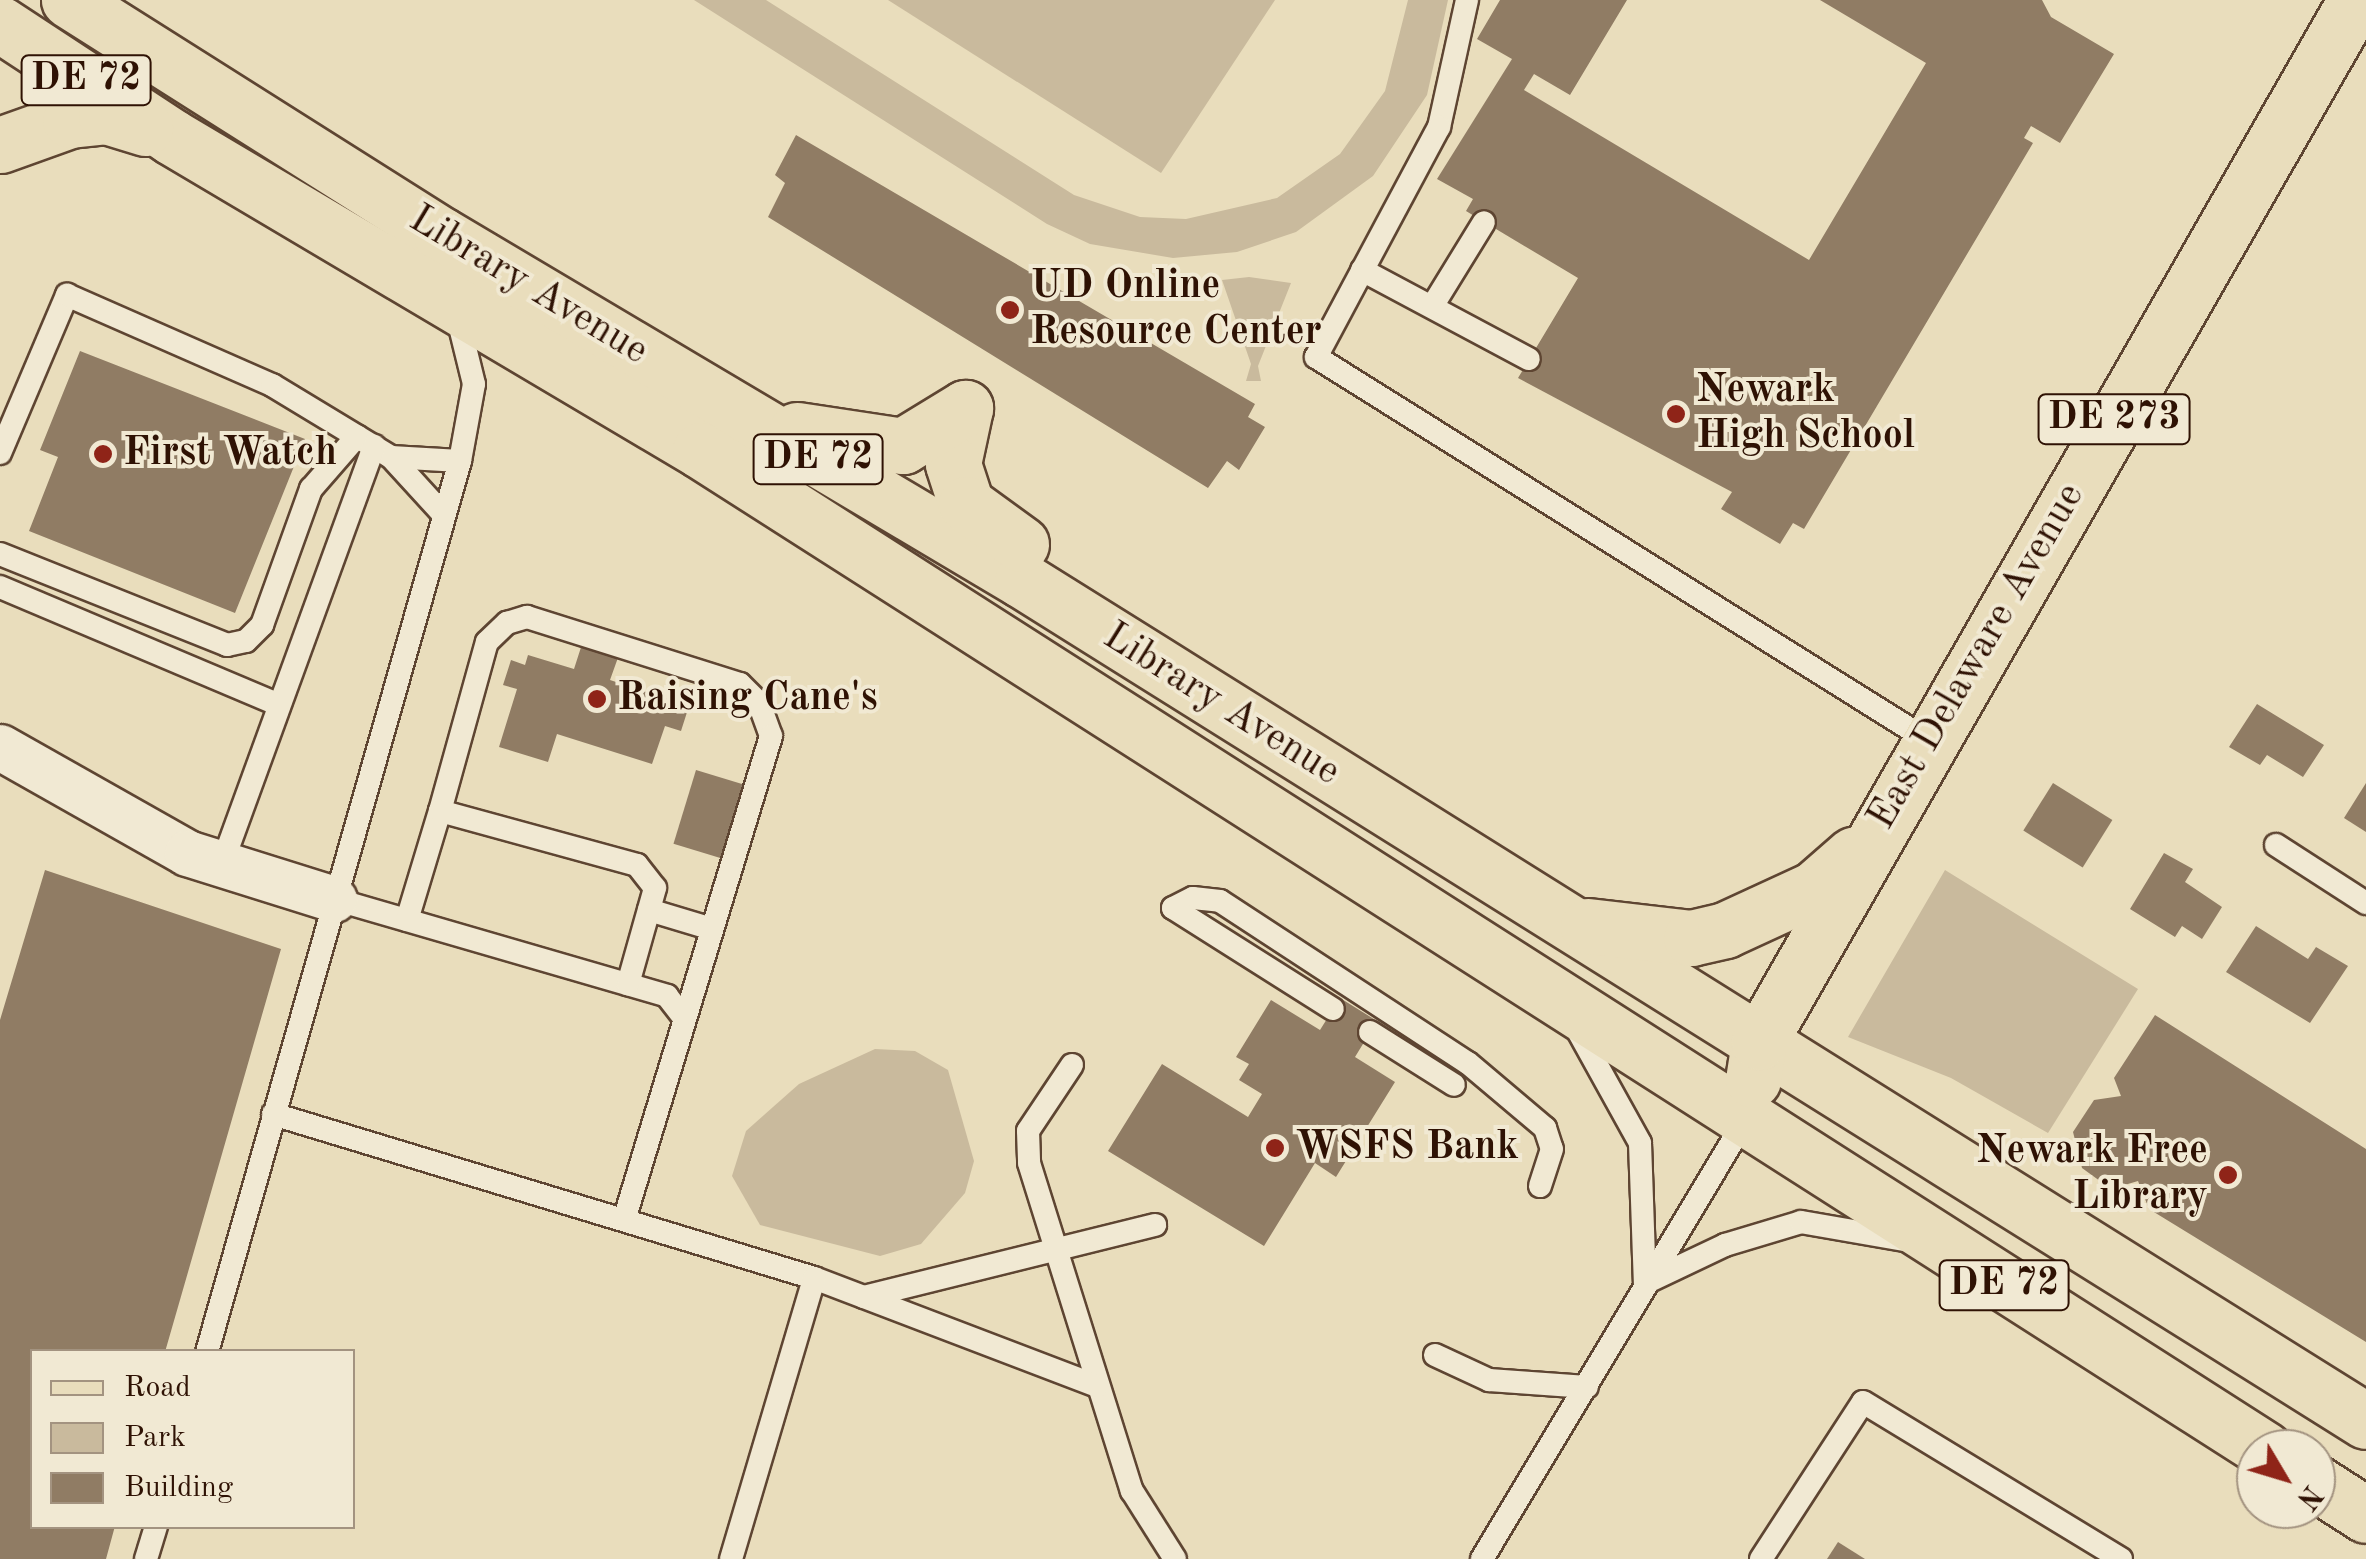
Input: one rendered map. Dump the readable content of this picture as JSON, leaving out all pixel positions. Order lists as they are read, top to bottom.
{
  "streets": {
    "main road": [
      "DE 72",
      "Library Avenue",
      "DE 273",
      "East Delaware Avenue"
    ]
  },
  "crossings": [
    ["Library Avenue", "East Delaware Avenue"]
  ],
  "places": [
    "UD Online Resource Center",
    "Newark High School",
    "First Watch",
    "Raising Cane's",
    "WSFS Bank",
    "Newark Free Library"
  ],
  "legend": ["Road", "Park", "Building"],
  "north": "bottom right"
}
